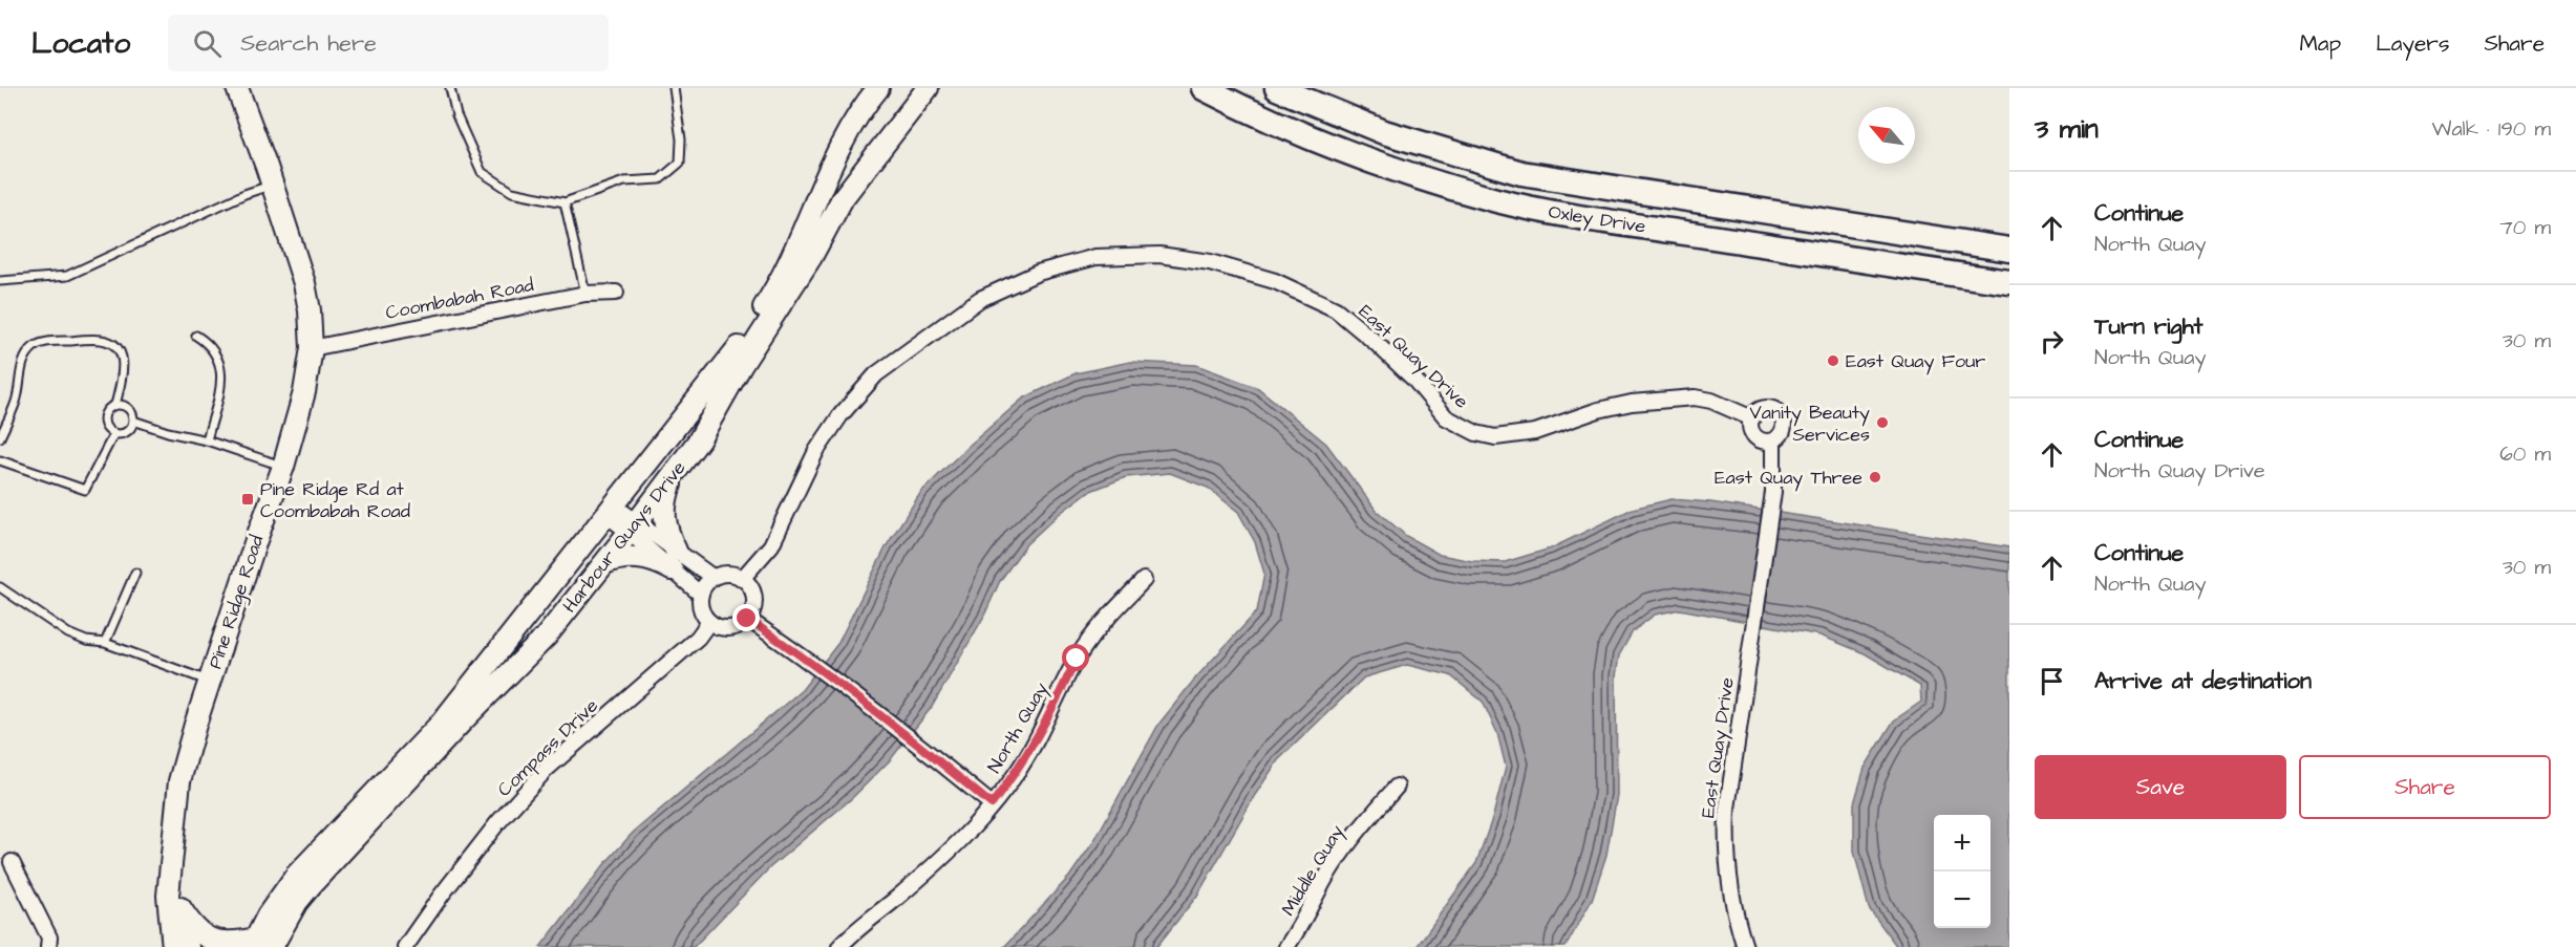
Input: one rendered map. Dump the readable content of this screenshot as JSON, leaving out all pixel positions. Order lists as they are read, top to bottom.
{
  "streets": {
    "main road": ["Oxley Drive"],
    "street": [
      "Coombabah Road",
      "East Quay Drive",
      "Harbour Quays Drive",
      "Pine Ridge Road",
      "North Quay",
      "Compass Drive",
      "Middle Quay"
    ]
  },
  "crossings": [
    ["Coombabah Road", "Pine Ridge Road"],
    ["East Quay Drive", "North Quay"],
    ["East Quay Drive", "Compass Drive"],
    ["North Quay", "Compass Drive"]
  ],
  "places": {
    "other": ["East Quay Four", "Vanity Beauty Services", "East Quay Three"],
    "transit": ["Pine Ridge Rd at Coombabah Road"]
  },
  "north": "top left",
  "page": {
    "header": "Locato",
    "search": "Search here",
    "nav": ["Map", "Layers", "Share"],
    "heading": ["3 min", "Walk · 190 m"],
    "list": [
      ["Continue", "North Quay", "70 m"],
      ["Turn right", "North Quay", "30 m"],
      ["Continue", "North Quay Drive", "60 m"],
      ["Continue", "North Quay", "30 m"],
      "Arrive at destination"
    ],
    "buttons": ["Save", "Share"],
    "map_buttons": ["+", "−"]
  }
}
